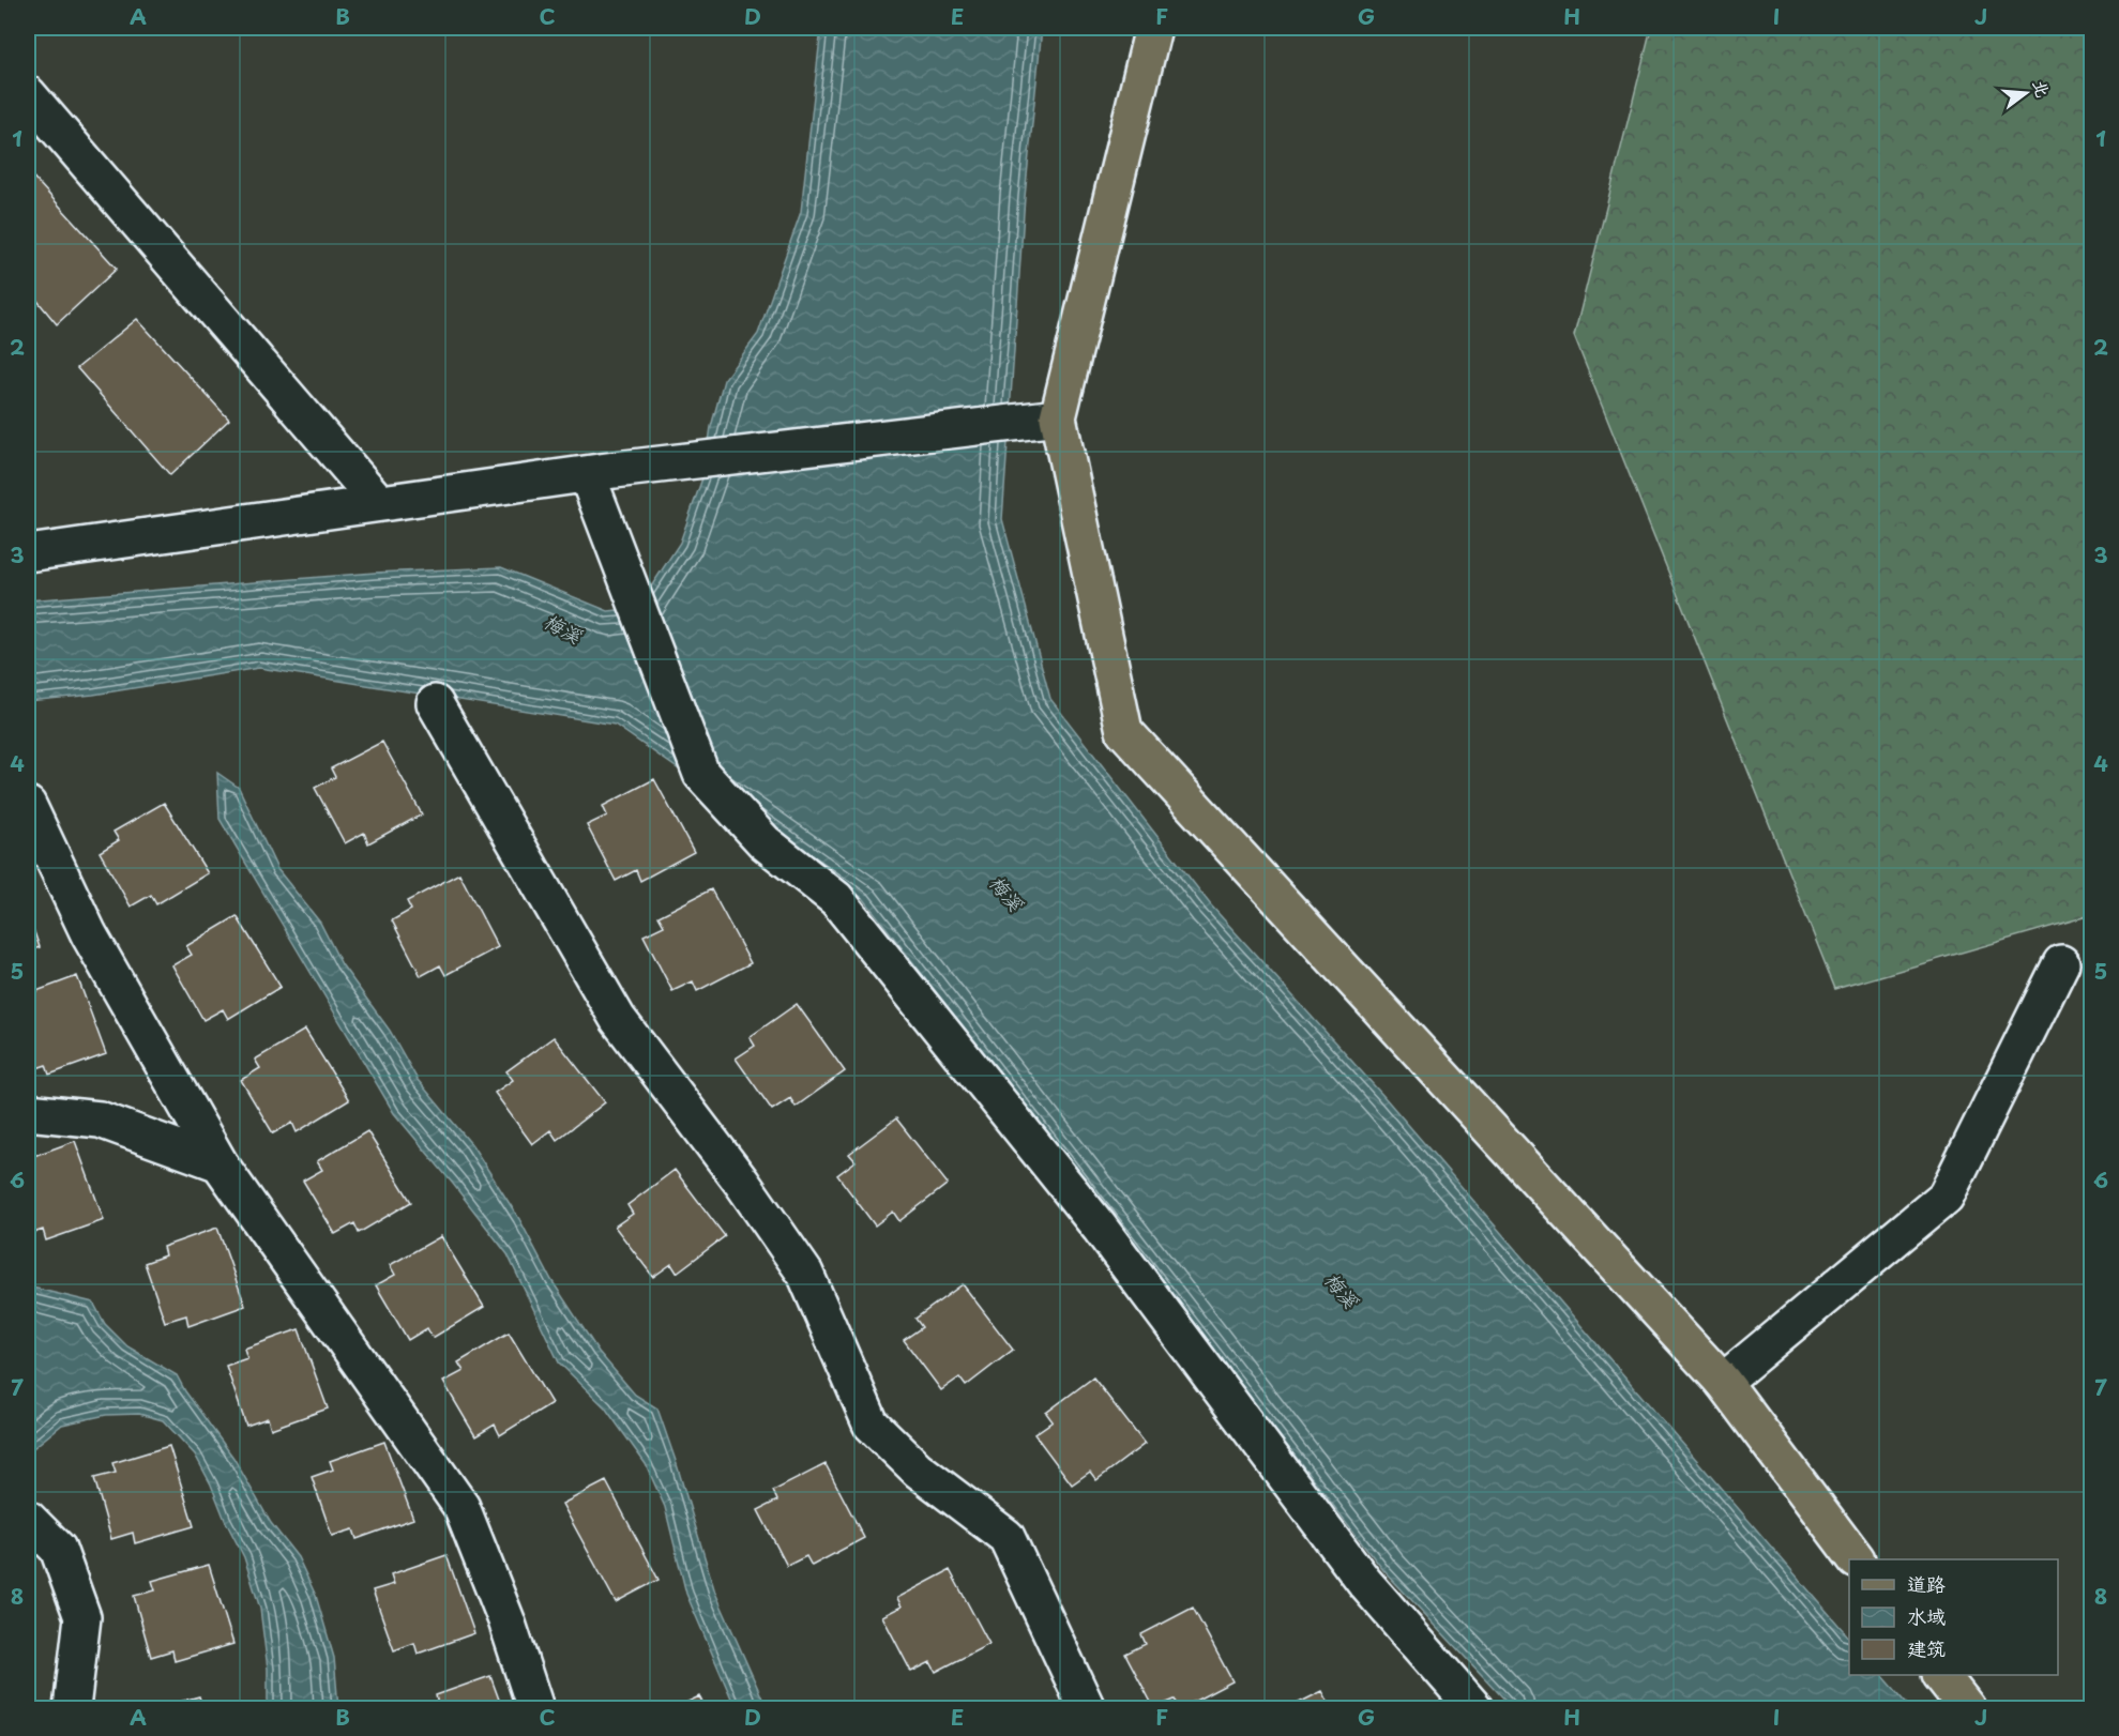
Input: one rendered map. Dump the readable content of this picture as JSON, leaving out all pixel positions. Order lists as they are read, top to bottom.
{
  "water": ["梅溪"],
  "legend": ["道路", "水域", "建筑"],
  "north": "right",
  "grid": {
    "columns": [
      "A",
      "B",
      "C",
      "D",
      "E",
      "F",
      "G",
      "H",
      "I",
      "J"
    ],
    "rows": [
      "1",
      "2",
      "3",
      "4",
      "5",
      "6",
      "7",
      "8"
    ]
  }
}
